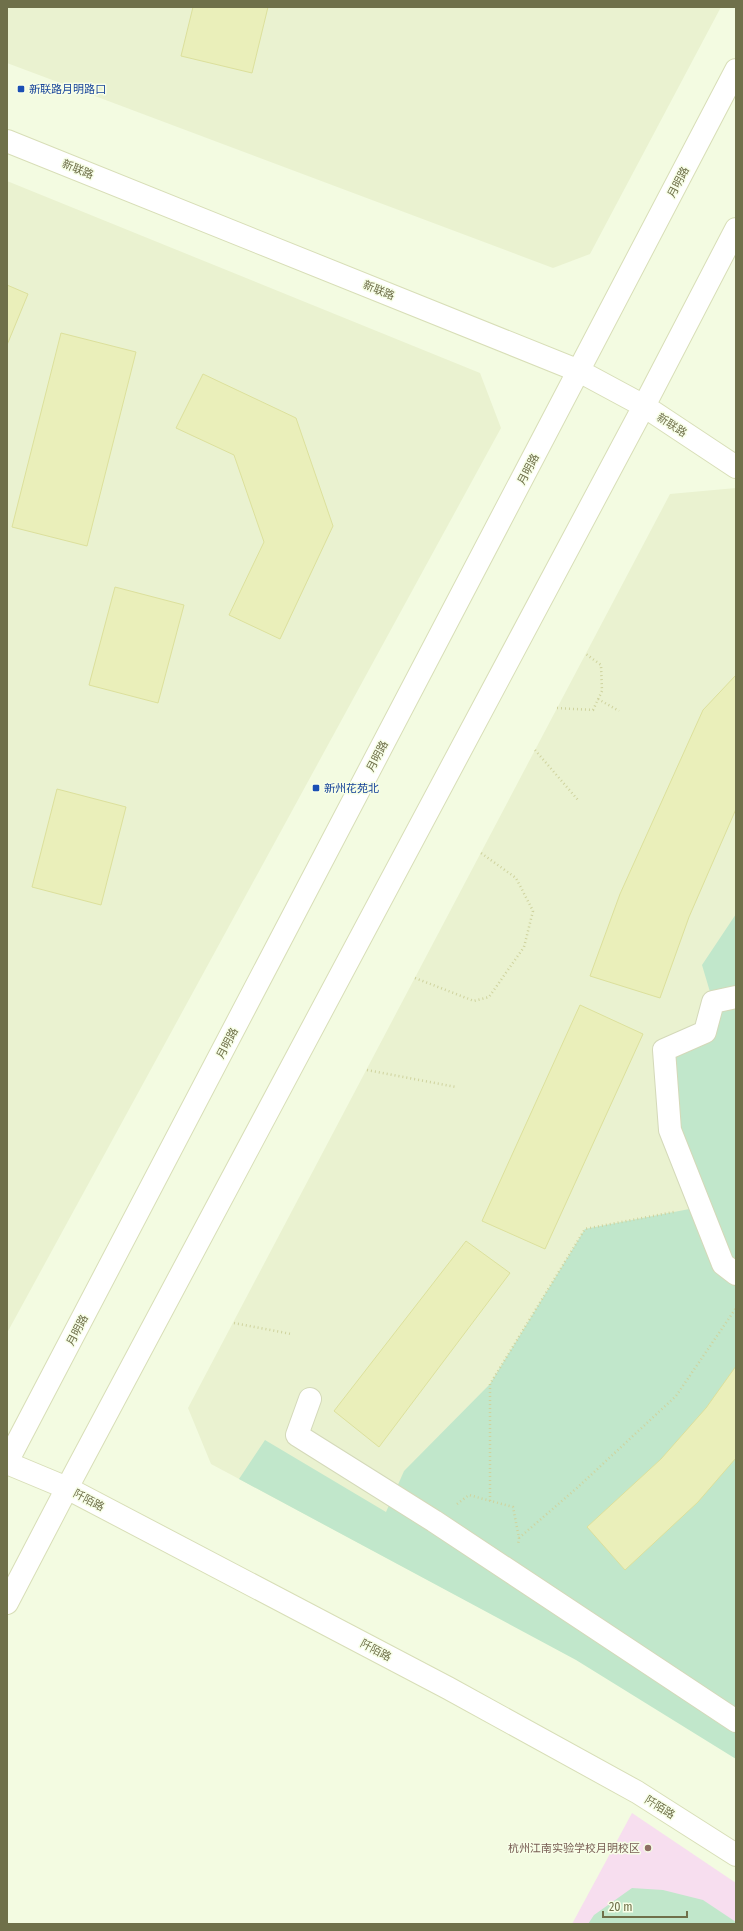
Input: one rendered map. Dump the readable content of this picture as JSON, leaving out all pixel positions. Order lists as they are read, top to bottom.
{
  "streets": {
    "street": ["新联路", "月明路", "阡陌路"]
  },
  "crossings": [
    ["新联路", "月明路"],
    ["月明路", "阡陌路"]
  ],
  "places": {
    "transit": ["新联路月明路口", "新州花苑北"],
    "other": ["杭州江南实验学校月明校区"]
  },
  "scale_bar": "20 m"
}
